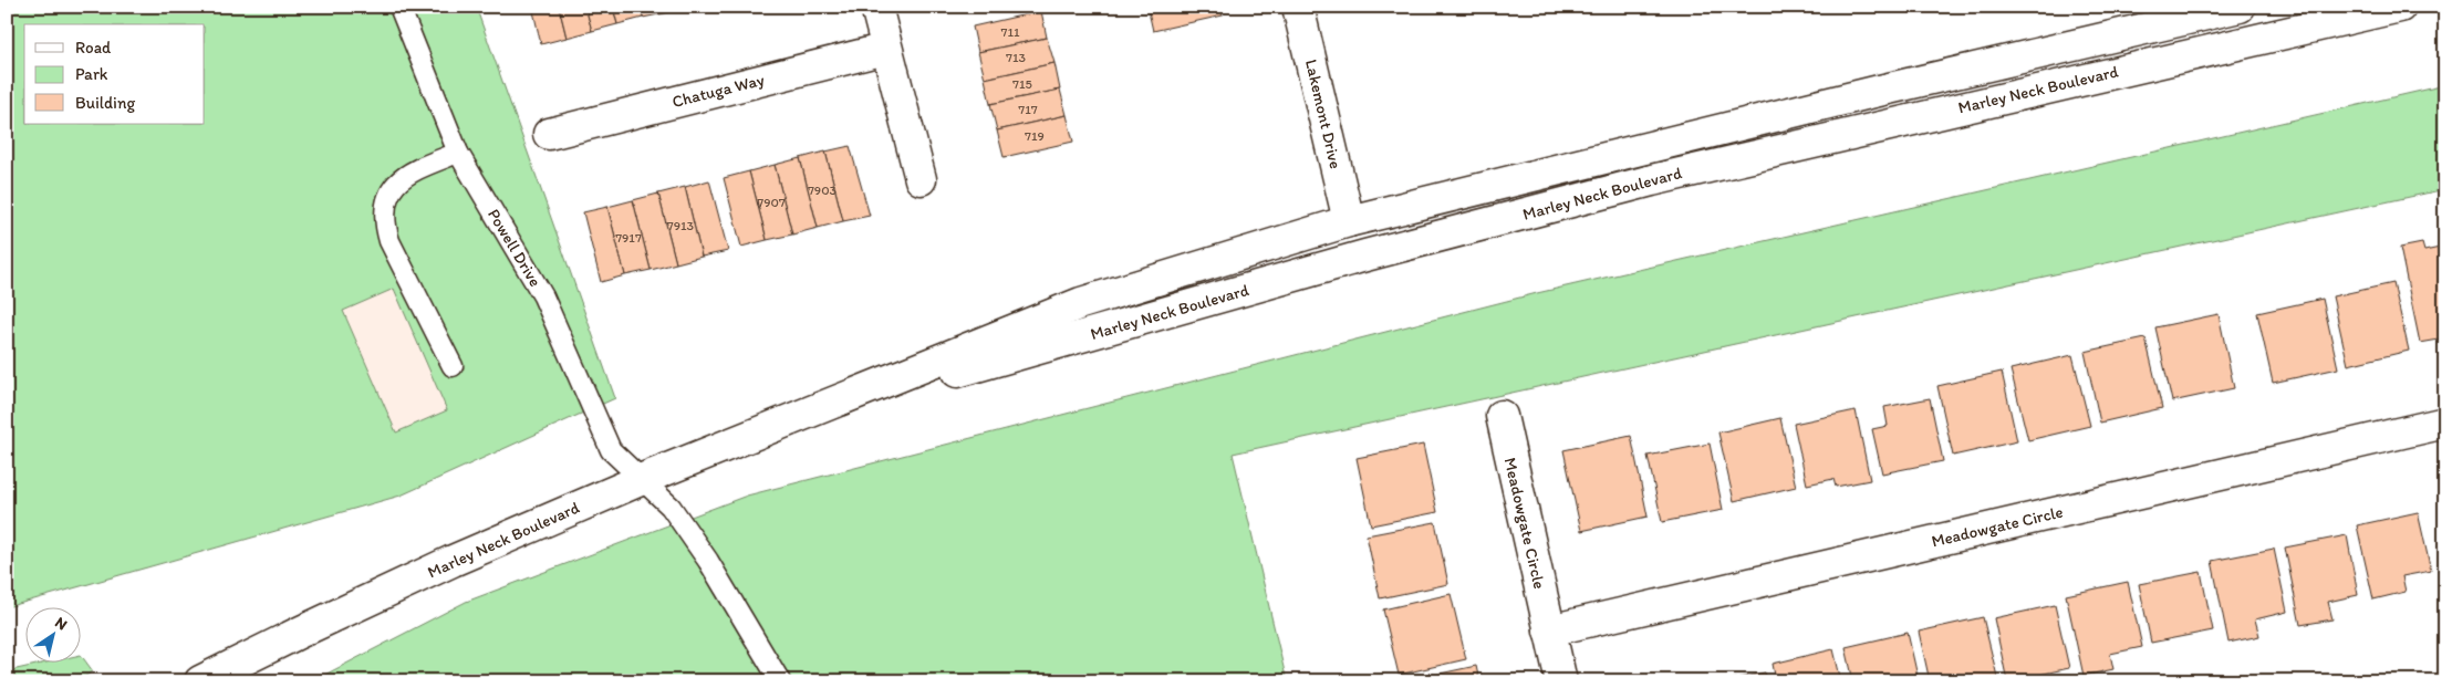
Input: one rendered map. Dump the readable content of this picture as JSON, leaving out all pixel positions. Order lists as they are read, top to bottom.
{
  "streets": {
    "main road": [
      "Marley Neck Boulevard",
      "Chatuga Way",
      "Lakemont Drive",
      "Meadowgate Circle"
    ],
    "lane": ["Powell Drive"]
  },
  "crossings": [
    ["Marley Neck Boulevard", "Lakemont Drive"],
    ["Marley Neck Boulevard", "Powell Drive"]
  ],
  "house_numbers": [
    "711",
    "713",
    "715",
    "717",
    "719",
    "7903",
    "7907",
    "7913",
    "7917"
  ],
  "legend": ["Road", "Park", "Building"],
  "north": "top right"
}
